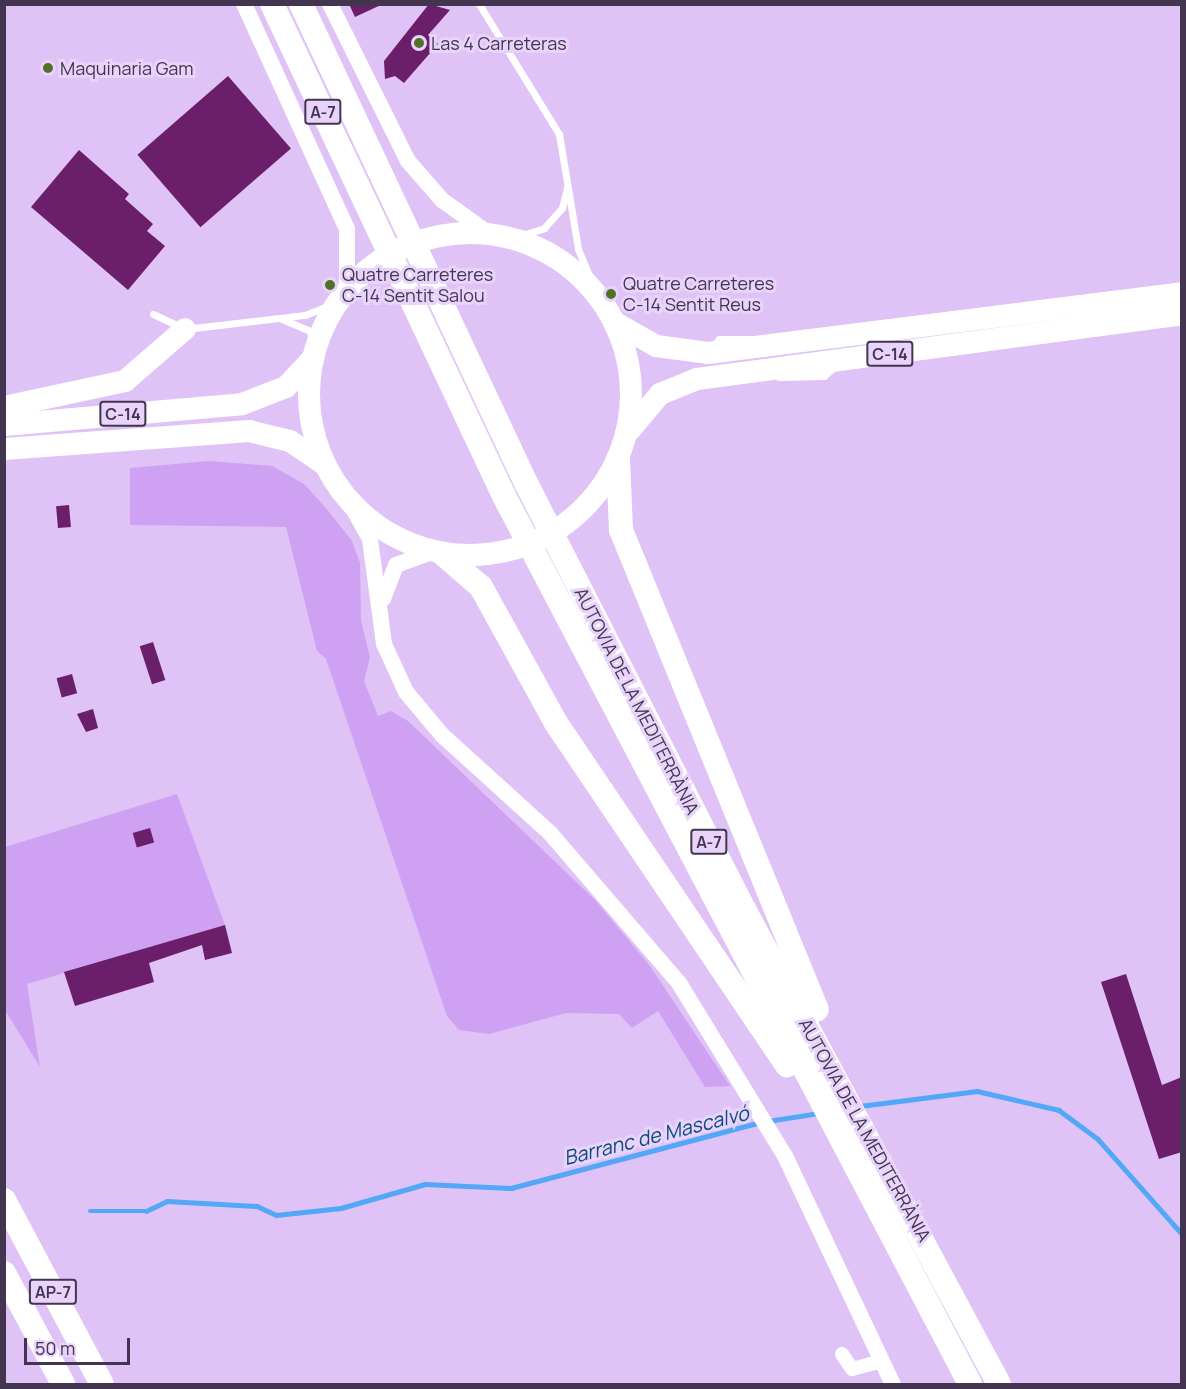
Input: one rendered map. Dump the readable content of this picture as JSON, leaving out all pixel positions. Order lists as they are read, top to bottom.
{
  "streets": {
    "highway": [
      "A-7",
      "C-14",
      "AUTOVIA DE LA MEDITERRÀNIA",
      "AP-7"
    ]
  },
  "water": ["Barranc de Mascalvó"],
  "places": [
    "Las 4 Carreteras",
    "Maquinaria Gam",
    "Quatre Carreteres C-14 Sentit Salou",
    "Quatre Carreteres C-14 Sentit Reus"
  ],
  "scale_bar": "50 m"
}
